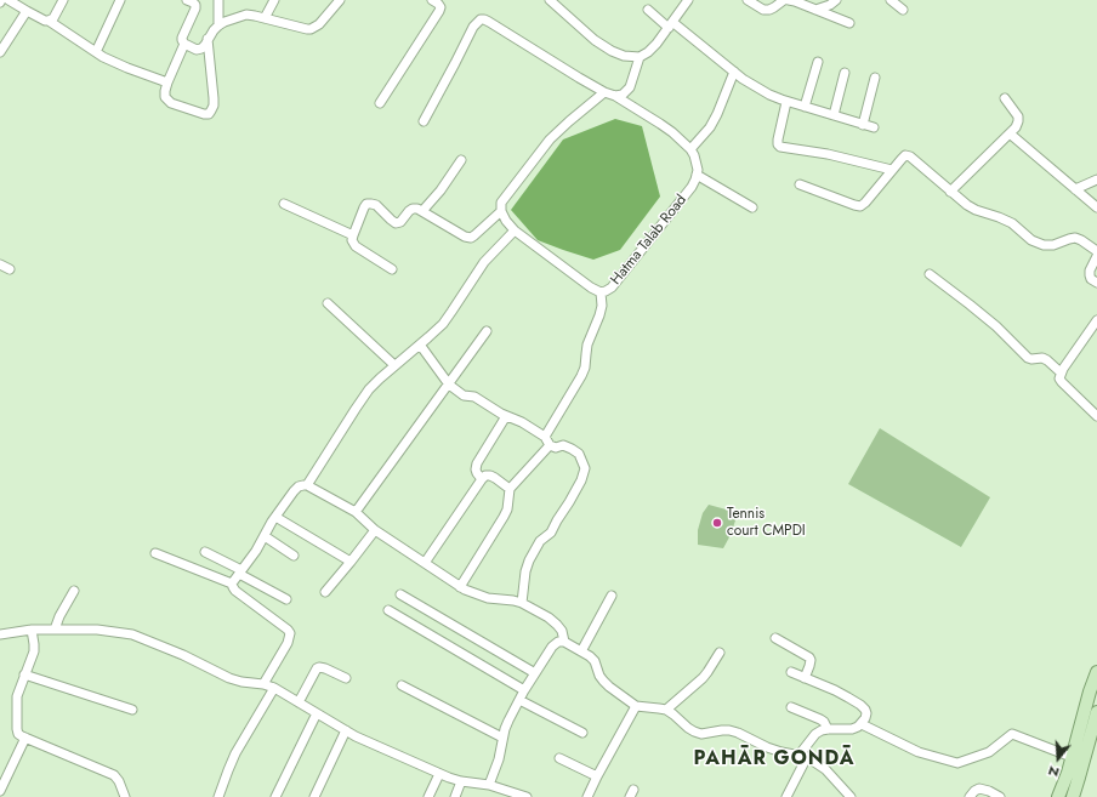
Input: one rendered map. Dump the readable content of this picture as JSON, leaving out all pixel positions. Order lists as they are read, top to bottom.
{
  "streets": {
    "street": ["Hatma Talab Road"]
  },
  "districts": ["PAHĀR GONDĀ"],
  "places": ["Tennis court CMPDI"],
  "north": "bottom"
}
